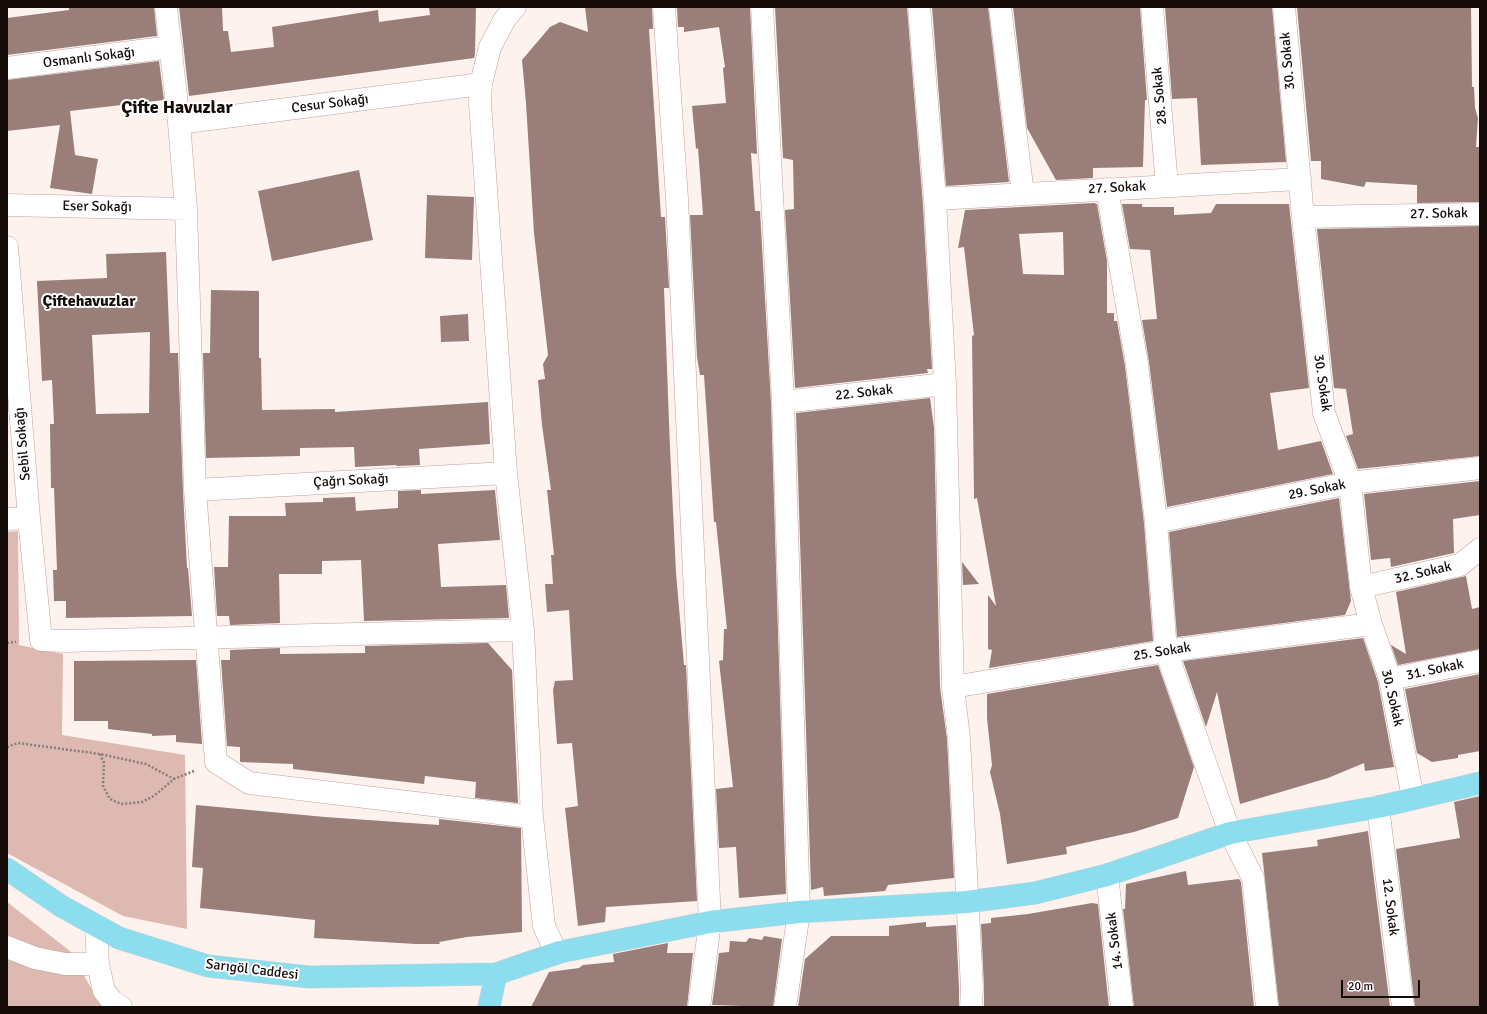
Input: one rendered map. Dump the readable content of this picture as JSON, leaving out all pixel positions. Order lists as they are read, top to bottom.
{
  "streets": {
    "main road": ["Sarıgöl Caddesi"],
    "street": [
      "Osmanlı Sokağı",
      "30. Sokak",
      "28. Sokak",
      "Cesur Sokağı",
      "27. Sokak",
      "Eser Sokağı",
      "22. Sokak",
      "Sebil Sokağı",
      "Çağrı Sokağı",
      "29. Sokak",
      "32. Sokak",
      "25. Sokak",
      "31. Sokak",
      "12. Sokak",
      "14. Sokak"
    ]
  },
  "crossings": [
    ["30. Sokak", "27. Sokak"],
    ["30. Sokak", "29. Sokak"],
    ["30. Sokak", "32. Sokak"],
    ["30. Sokak", "25. Sokak"],
    ["30. Sokak", "31. Sokak"],
    ["30. Sokak", "Sarıgöl Caddesi"],
    ["28. Sokak", "27. Sokak"],
    ["12. Sokak", "Sarıgöl Caddesi"],
    ["14. Sokak", "Sarıgöl Caddesi"]
  ],
  "districts": ["Çifte Havuzlar", "Çiftehavuzlar"],
  "scale_bar": "20 m"
}
